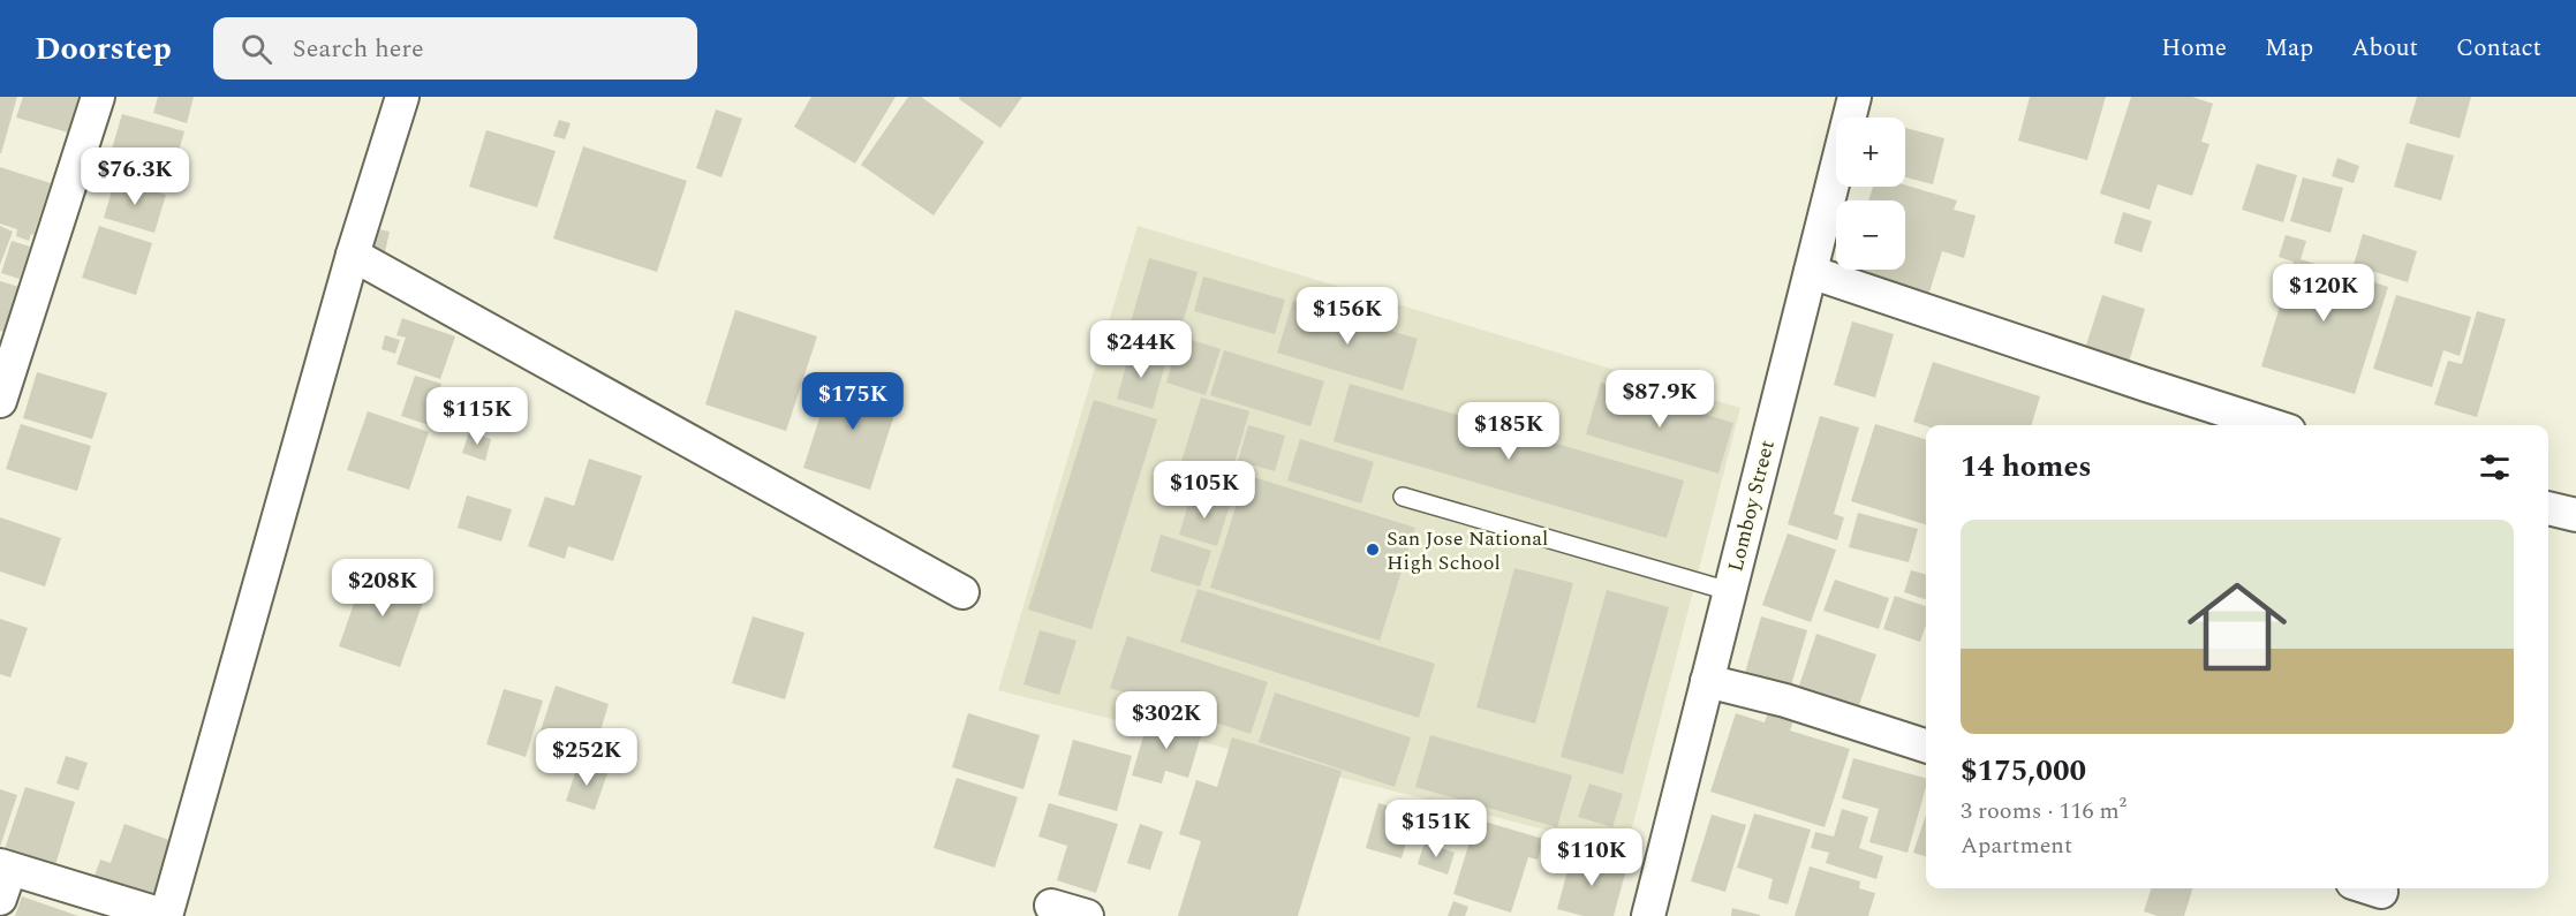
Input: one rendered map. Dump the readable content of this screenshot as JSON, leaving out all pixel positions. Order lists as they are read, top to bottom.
{
  "streets": {
    "street": ["Lomboy Street"]
  },
  "places": ["San Jose National High School"],
  "page": {
    "header": "Doorstep",
    "search": "Search here",
    "nav": [
      "Home",
      "Map",
      "About",
      "Contact"
    ],
    "map_buttons": ["+", "−"],
    "price": [
      "$76.3K",
      "$120K",
      "$156K",
      "$244K",
      "$87.9K",
      "$175K",
      "$115K",
      "$185K",
      "$105K",
      "$208K",
      "$302K",
      "$252K",
      "$151K",
      "$110K"
    ],
    "heading": "14 homes",
    "list": [
      {
        "name": "$175,000",
        "note": "3 rooms · 116 m² · Apartment"
      }
    ]
  }
}
